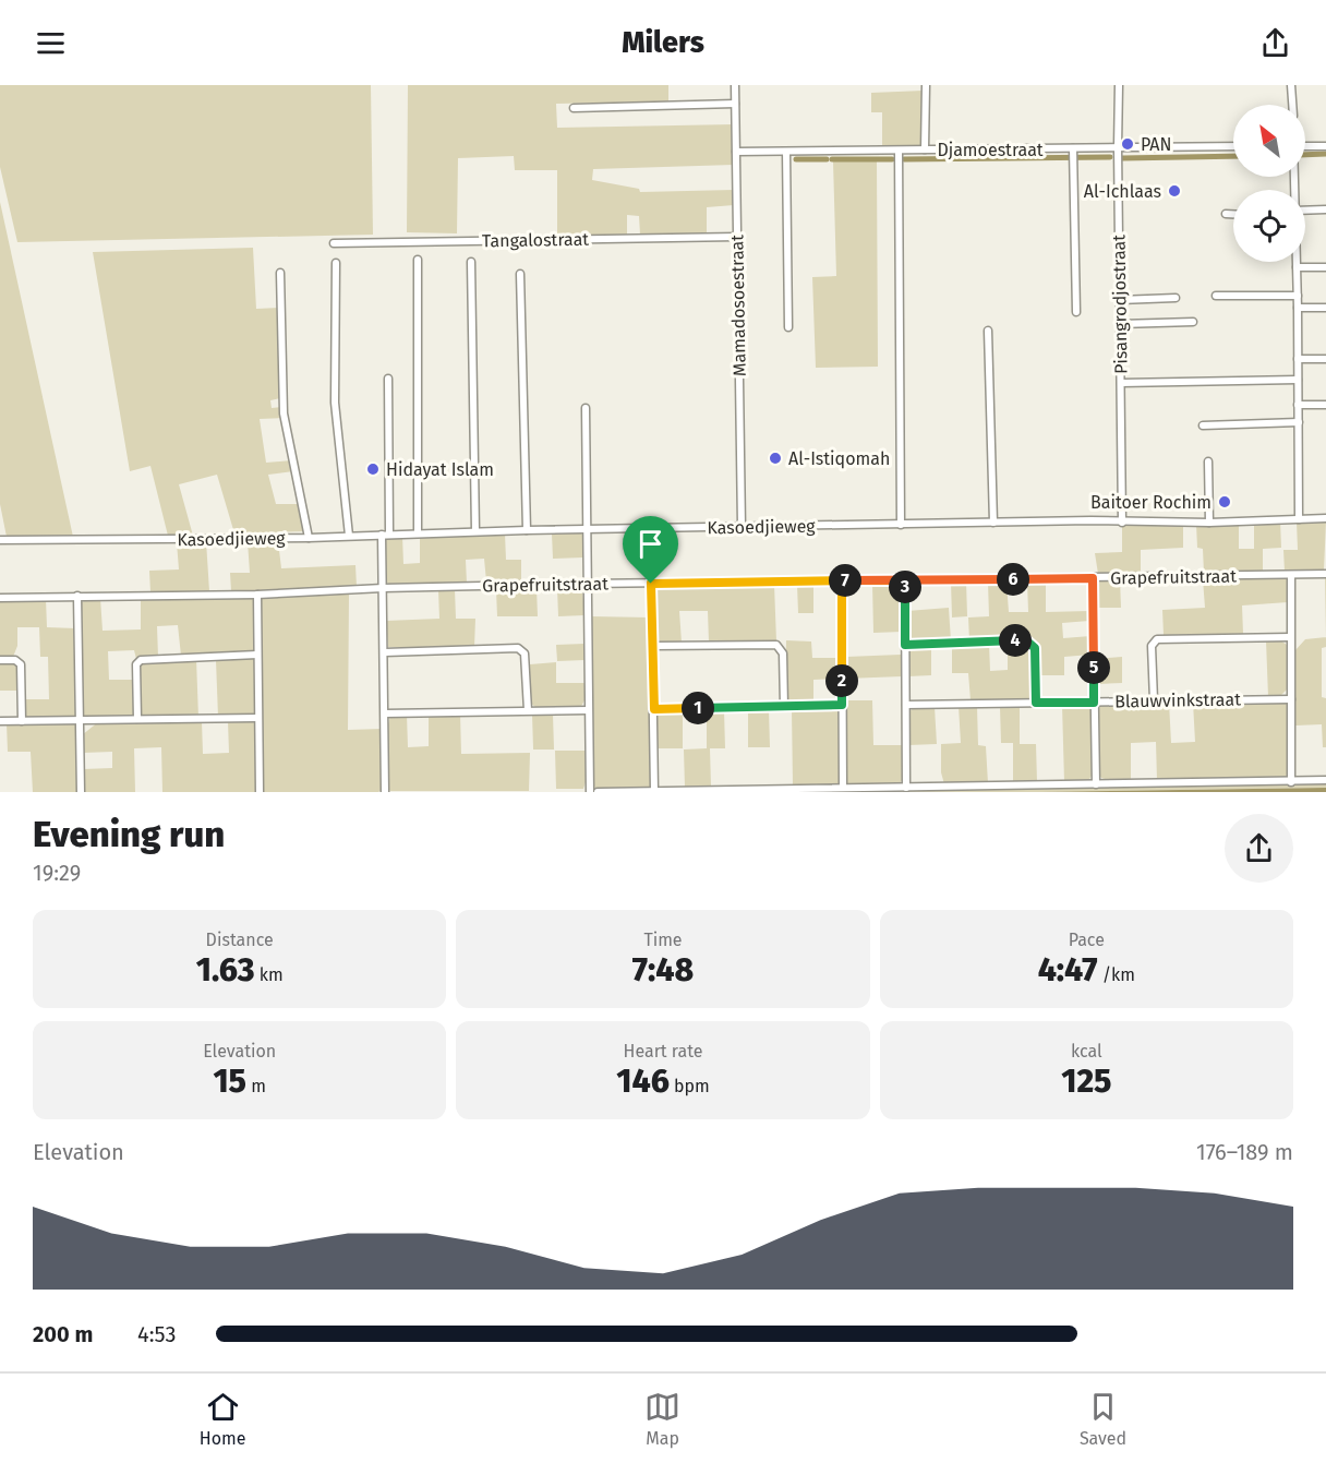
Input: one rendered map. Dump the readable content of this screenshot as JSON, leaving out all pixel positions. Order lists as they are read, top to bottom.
{
  "streets": {
    "street": [
      "Djamoestraat",
      "Tangalostraat",
      "Pisangrodjostraat",
      "Mamadosoestraat",
      "Kasoedjieweg",
      "Grapefruitstraat",
      "Blauwvinkstraat"
    ]
  },
  "crossings": [
    ["Djamoestraat", "Pisangrodjostraat"],
    ["Djamoestraat", "Mamadosoestraat"],
    ["Tangalostraat", "Mamadosoestraat"],
    ["Pisangrodjostraat", "Kasoedjieweg"],
    ["Mamadosoestraat", "Kasoedjieweg"]
  ],
  "places": [
    "PAN",
    "Al-Ichlaas",
    "Al-Istiqomah",
    "Hidayat Islam",
    "Baitoer Rochim"
  ],
  "north": "top left",
  "page": {
    "header": "Milers",
    "pins": [
      "6",
      "7",
      "3",
      "4",
      "5",
      "2",
      "1"
    ],
    "heading": ["Evening run", "19:29"],
    "stats": [
      ["Distance", "1.63 km"],
      ["Time", "7:48"],
      ["Pace", "4:47 /km"],
      ["Elevation", "15 m"],
      ["Heart rate", "146 bpm"],
      ["kcal", "125"]
    ],
    "chart": ["Elevation", "176–189 m"],
    "list": [
      {
        "name": "200 m",
        "note": "4:53"
      }
    ],
    "tabs": ["Home", "Map", "Saved"]
  }
}
